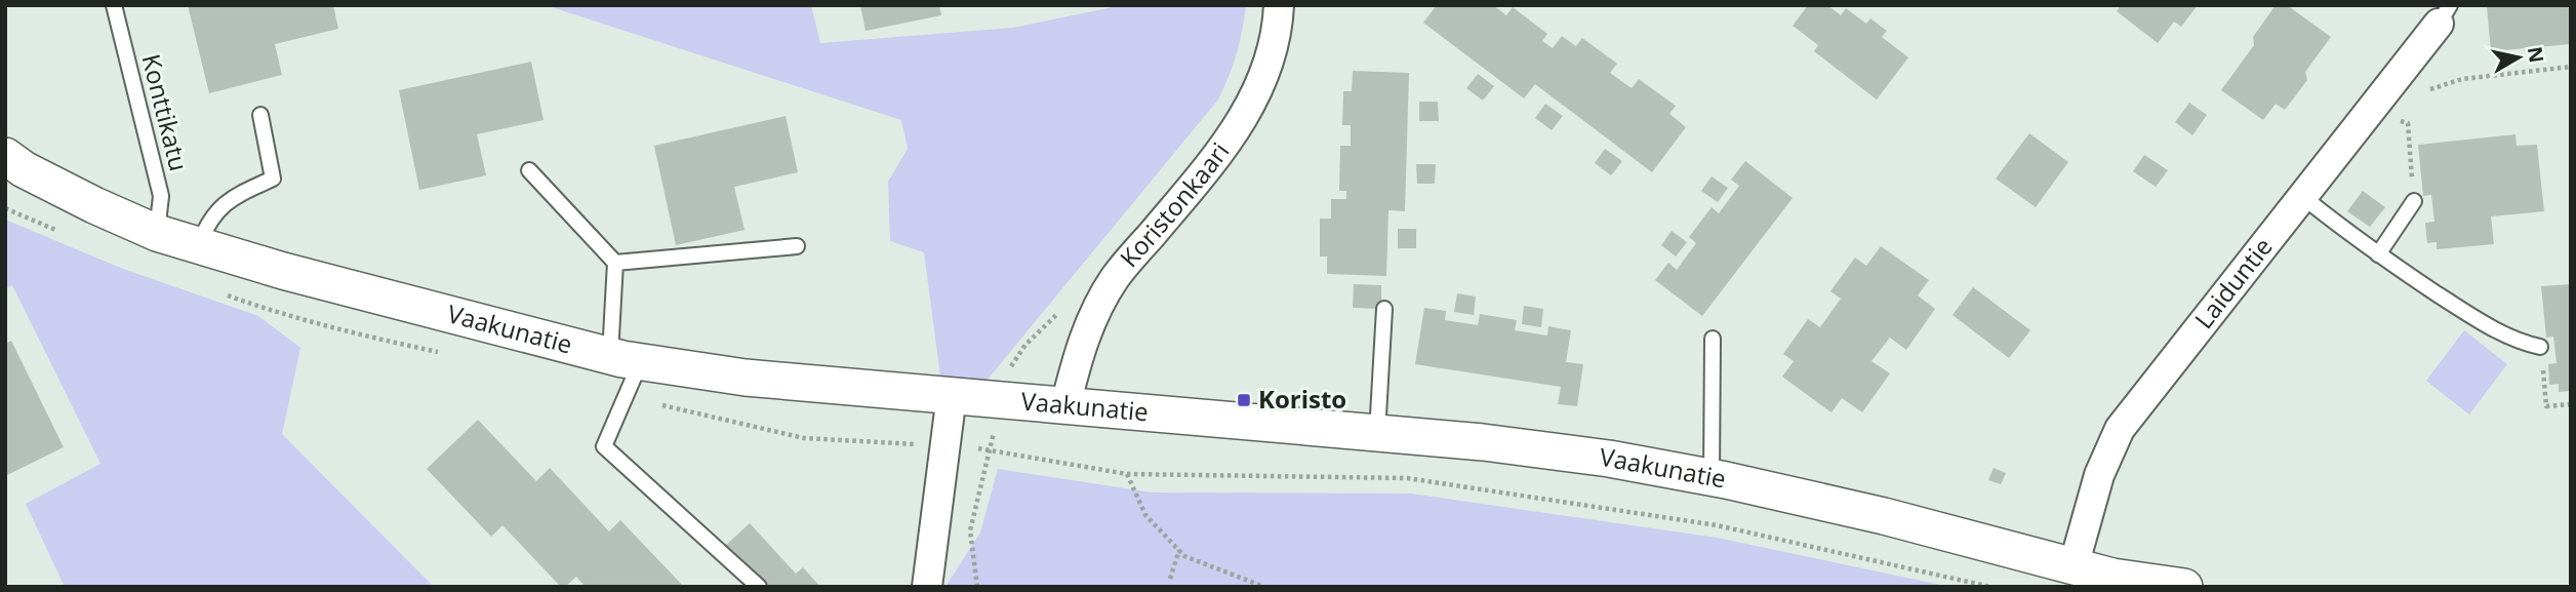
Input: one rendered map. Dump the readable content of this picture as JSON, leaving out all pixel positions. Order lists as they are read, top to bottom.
{
  "streets": {
    "street": ["Koristonkaari", "Laiduntie", "Vaakunatie"],
    "lane": ["Konttikatu"]
  },
  "crossings": [
    ["Konttikatu", "Vaakunatie"],
    ["Koristonkaari", "Vaakunatie"],
    ["Laiduntie", "Vaakunatie"]
  ],
  "places": {
    "transit": ["Koristo"]
  },
  "north": "right"
}
